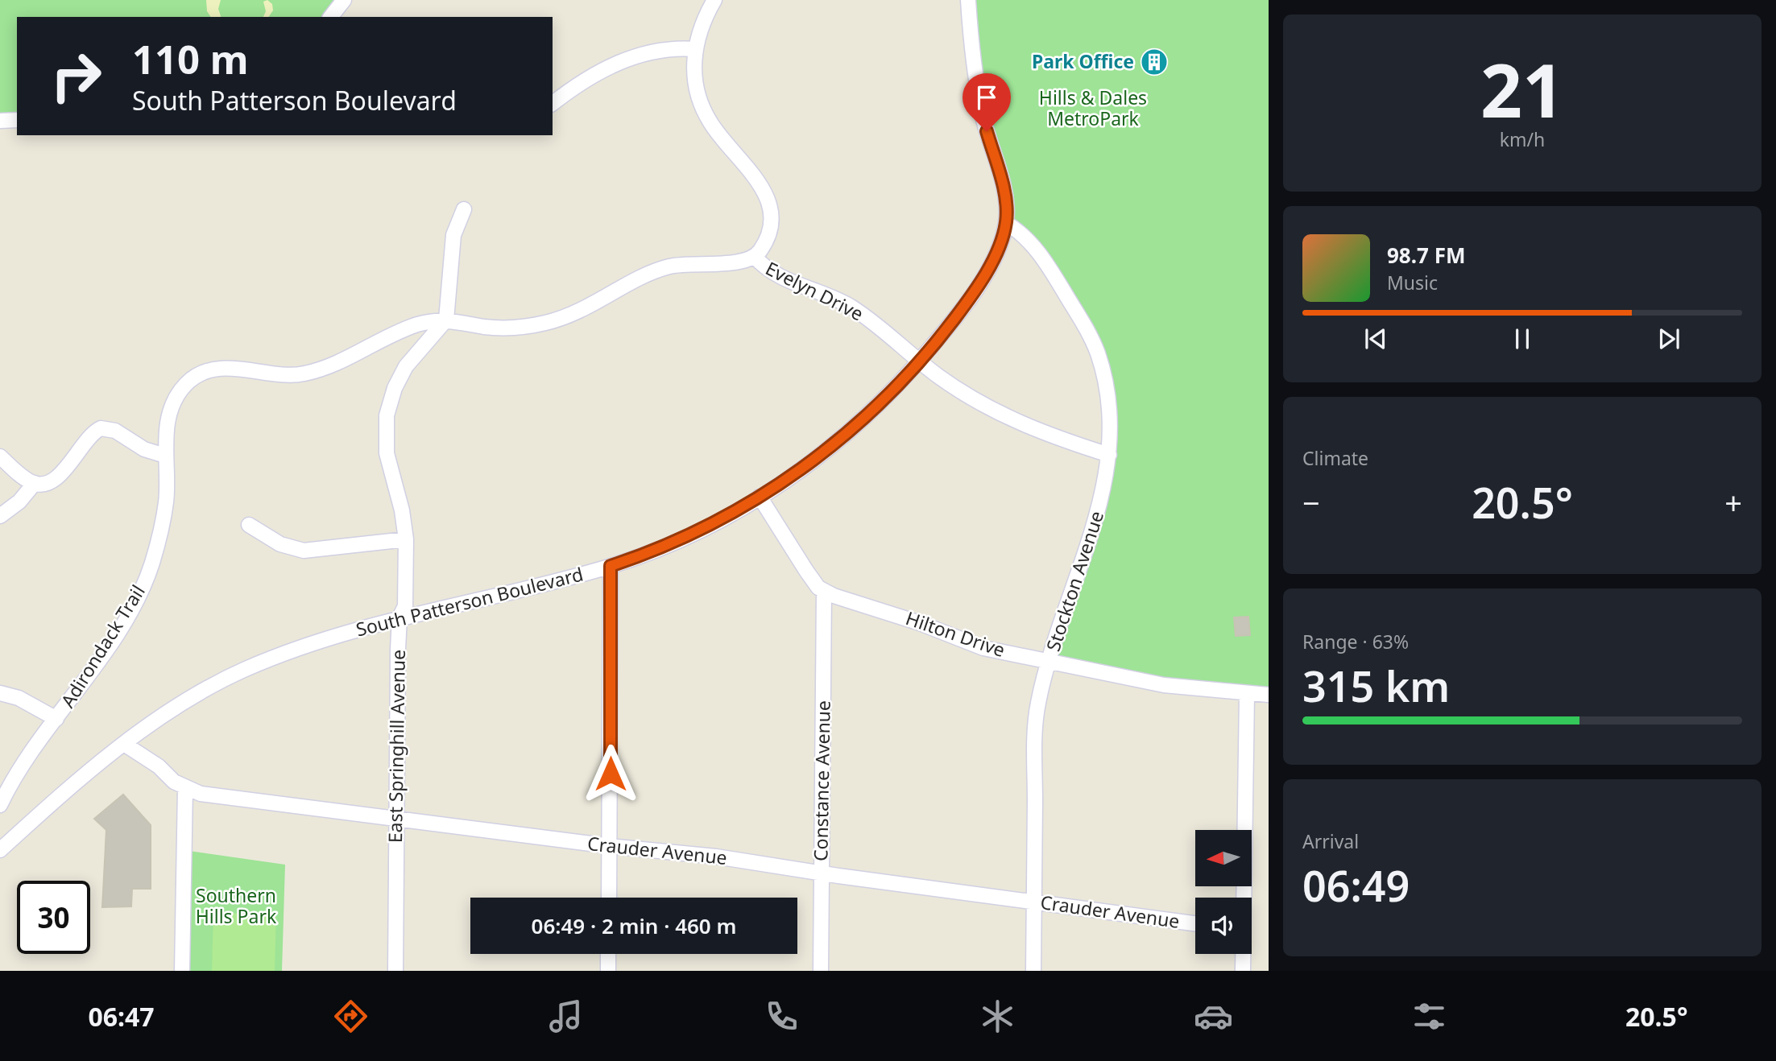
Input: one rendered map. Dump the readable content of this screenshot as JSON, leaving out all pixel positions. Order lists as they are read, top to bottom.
{
  "streets": {
    "street": [
      "Evelyn Drive",
      "Stockton Avenue",
      "South Patterson Boulevard",
      "Hilton Drive",
      "Adirondack Trail",
      "East Springhill Avenue",
      "Constance Avenue",
      "Crauder Avenue"
    ]
  },
  "crossings": [
    ["Evelyn Drive", "Stockton Avenue"],
    ["Evelyn Drive", "South Patterson Boulevard"],
    ["Evelyn Drive", "Adirondack Trail"],
    ["Stockton Avenue", "South Patterson Boulevard"],
    ["Stockton Avenue", "Hilton Drive"],
    ["Stockton Avenue", "Crauder Avenue"],
    ["South Patterson Boulevard", "East Springhill Avenue"],
    ["South Patterson Boulevard", "Crauder Avenue"],
    ["Hilton Drive", "Constance Avenue"],
    ["Adirondack Trail", "East Springhill Avenue"],
    ["East Springhill Avenue", "Crauder Avenue"],
    ["Constance Avenue", "Crauder Avenue"]
  ],
  "parks": ["Hills & Dales MetroPark", "Southern Hills Park"],
  "places": {
    "building": ["Park Office"]
  },
  "north": "left",
  "page": {
    "tile": [
      ["21", "km/h"],
      "Climate",
      ["Range · 63%", "315 km"],
      ["Arrival", "06:49"]
    ],
    "turn": ["110 m", "South Patterson Boulevard"],
    "song": ["98.7 FM", "Music"],
    "heat": ["−", "20.5°", "+"],
    "limit": "30",
    "trip": "06:49 · 2 min · 460 m",
    "tabs": ["06:47", "20.5°"]
  }
}
